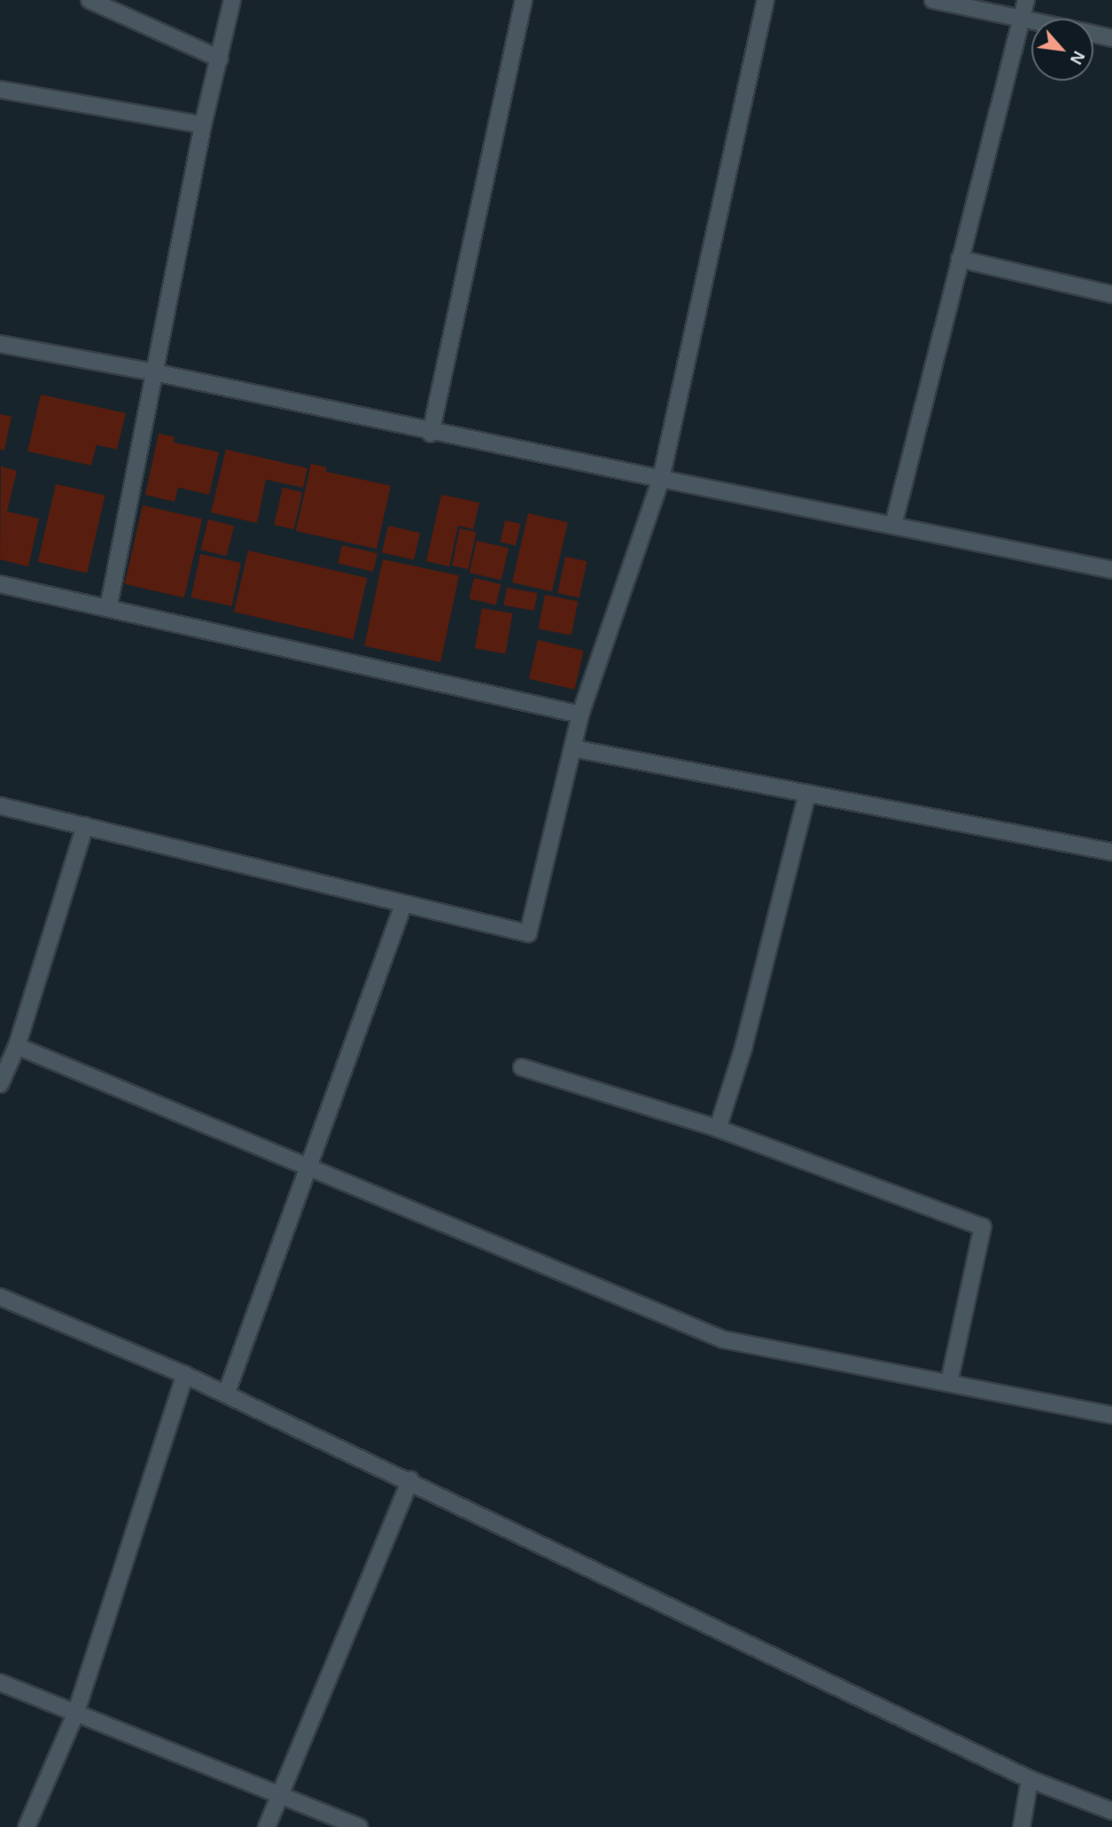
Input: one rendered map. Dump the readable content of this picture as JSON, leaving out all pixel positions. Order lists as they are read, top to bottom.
{
  "north": "bottom right"
}
